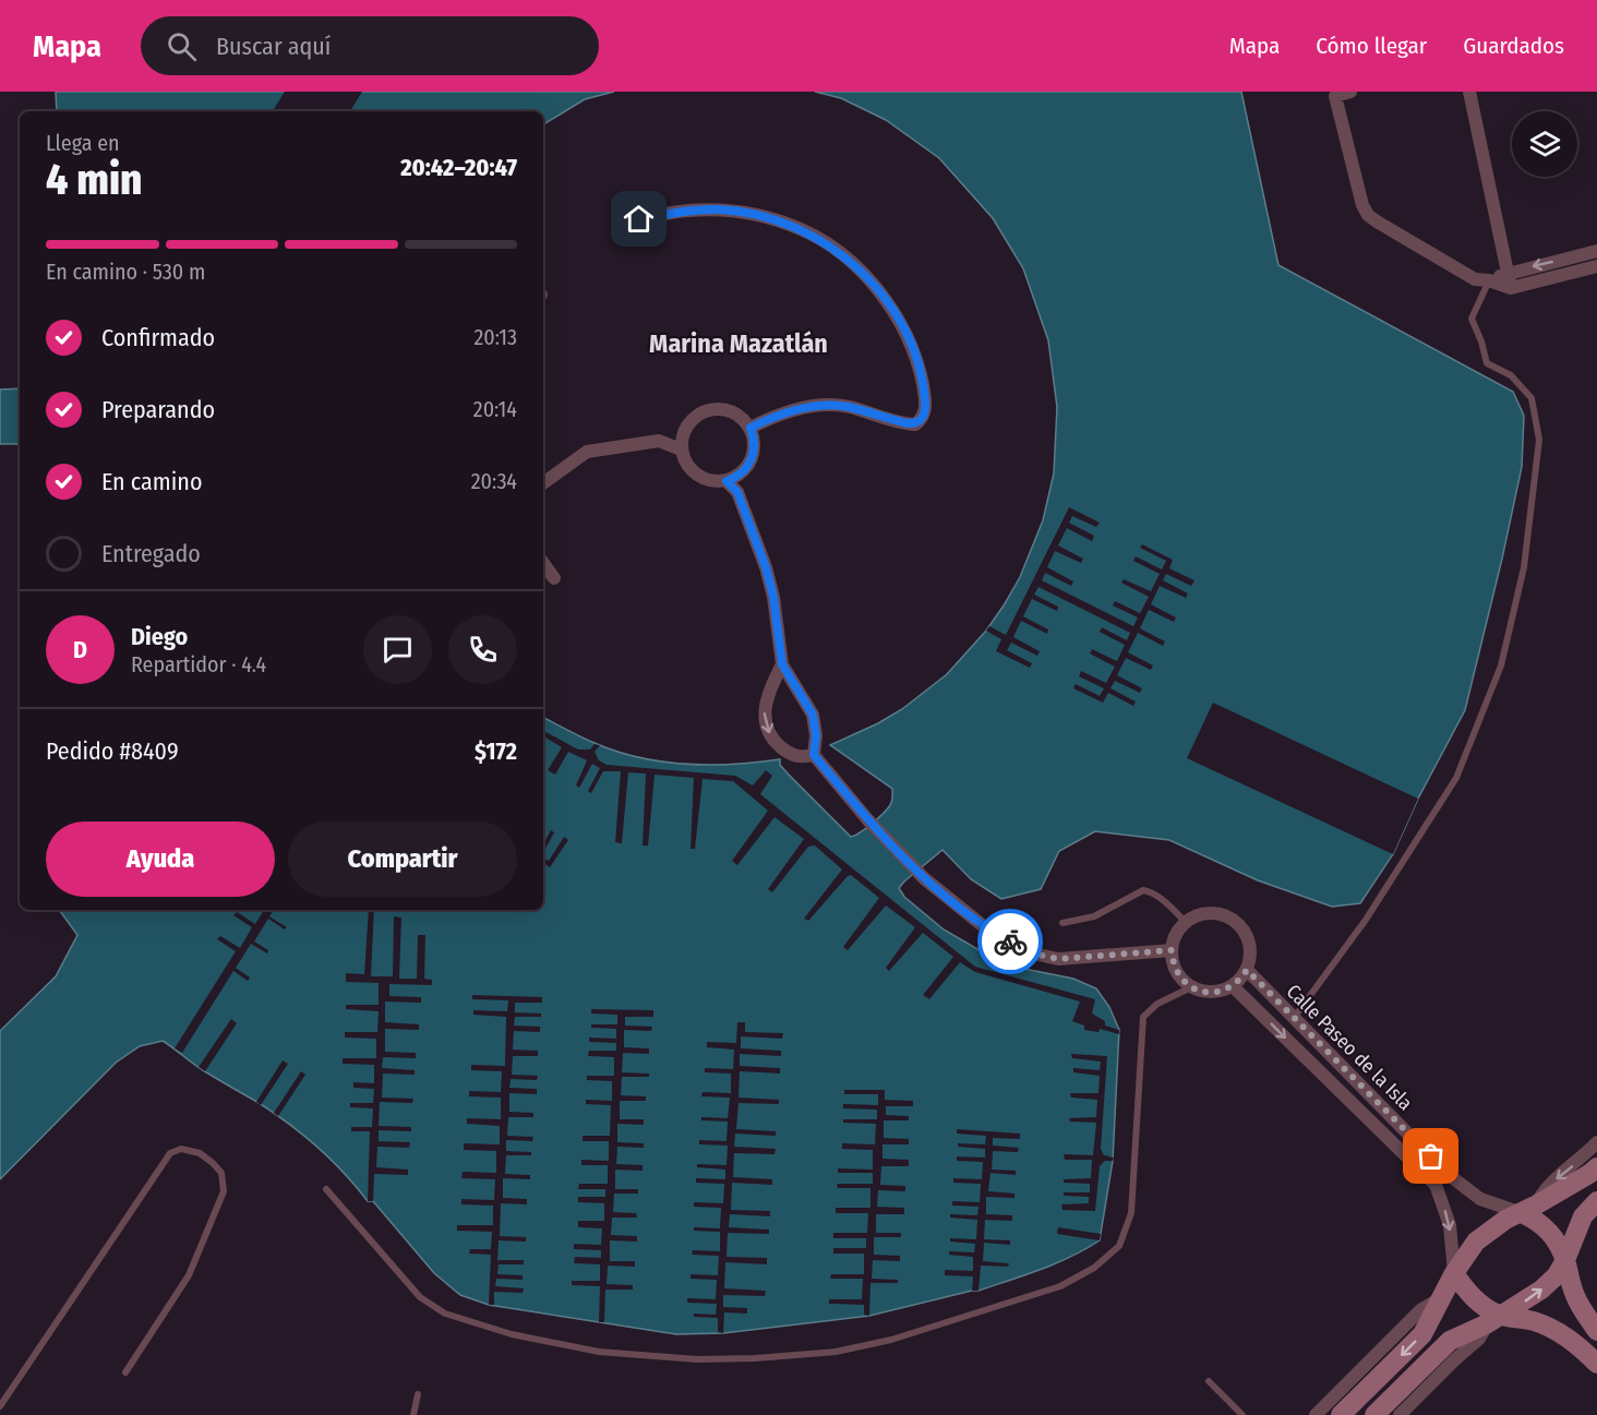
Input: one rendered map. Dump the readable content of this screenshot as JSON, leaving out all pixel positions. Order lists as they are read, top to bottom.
{
  "streets": {
    "street": ["Calle Paseo de la Isla"]
  },
  "districts": ["Marina Mazatlán"],
  "page": {
    "header": "Mapa",
    "search": "Buscar aquí",
    "nav": ["Mapa", "Cómo llegar", "Guardados"],
    "heading": ["4 min", "Llega en", "20:42–20:47"],
    "panel": [
      "Diego",
      "Repartidor · 4.4",
      "Pedido #8409",
      "$172"
    ],
    "bar": "En camino · 530 m",
    "list": [
      ["Confirmado", "20:13"],
      ["Preparando", "20:14"],
      ["En camino", "20:34"],
      "Entregado"
    ],
    "round": "D",
    "buttons": ["Ayuda", "Compartir"]
  }
}
